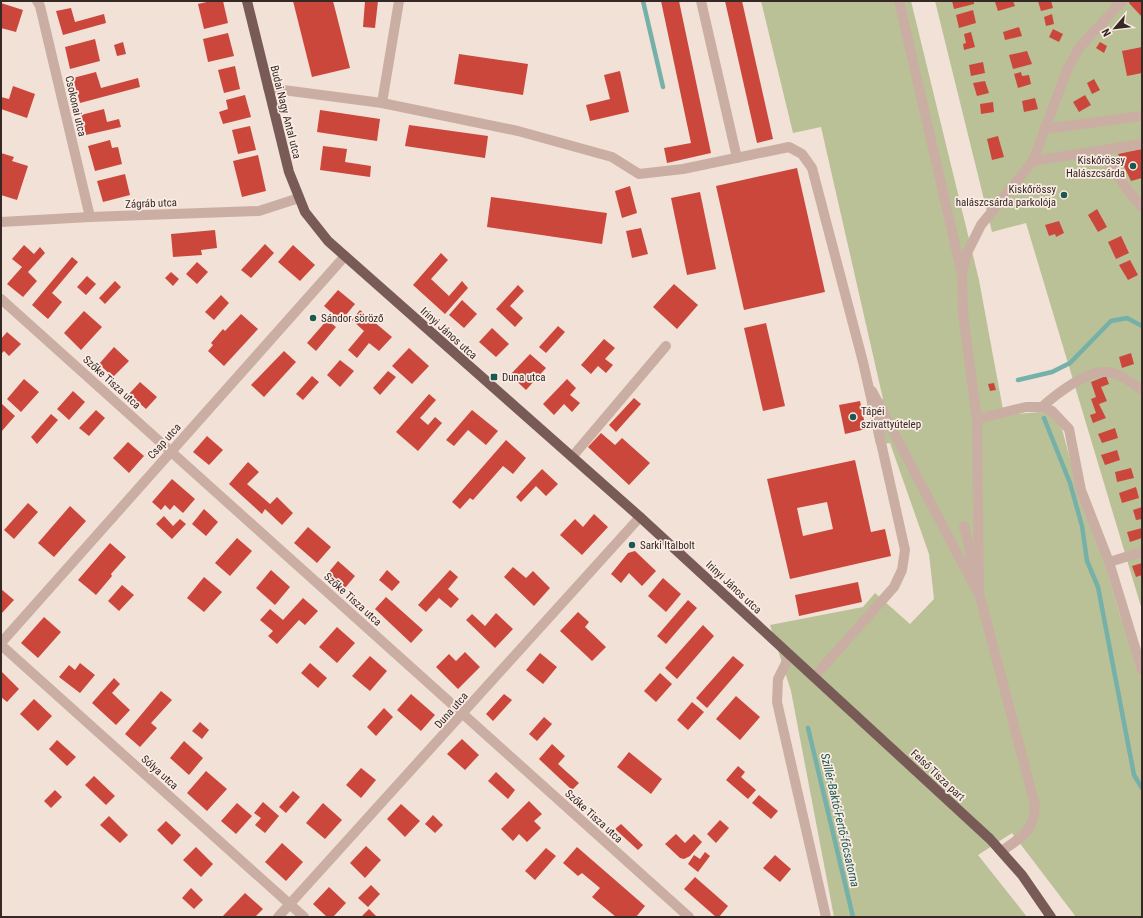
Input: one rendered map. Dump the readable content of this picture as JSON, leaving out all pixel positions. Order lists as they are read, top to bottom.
{
  "streets": {
    "main road": ["Budai Nagy Antal utca", "Irinyi János utca", "Felső Tisza part"],
    "street": [
      "Csokonai utca",
      "Zágráb utca",
      "Szőke Tisza utca",
      "Csap utca",
      "Duna utca",
      "Sólya utca"
    ]
  },
  "crossings": [
    ["Csokonai utca", "Zágráb utca"],
    ["Budai Nagy Antal utca", "Zágráb utca"],
    ["Budai Nagy Antal utca", "Irinyi János utca"],
    ["Irinyi János utca", "Csap utca"],
    ["Irinyi János utca", "Duna utca"],
    ["Irinyi János utca", "Felső Tisza part"],
    ["Szőke Tisza utca", "Csap utca"],
    ["Szőke Tisza utca", "Duna utca"],
    ["Csap utca", "Sólya utca"],
    ["Duna utca", "Sólya utca"]
  ],
  "water": ["Szillér-Baktó-Fertő-főcsatorna"],
  "places": {
    "other": [
      "Kiskőrössy Halászcsárda",
      "Kiskőrössy halászcsárda parkolója",
      "Sándor söröző",
      "Tápéi szivattyútelep",
      "Sarki Italbolt"
    ],
    "transit": ["Duna utca"]
  },
  "north": "bottom left"
}
